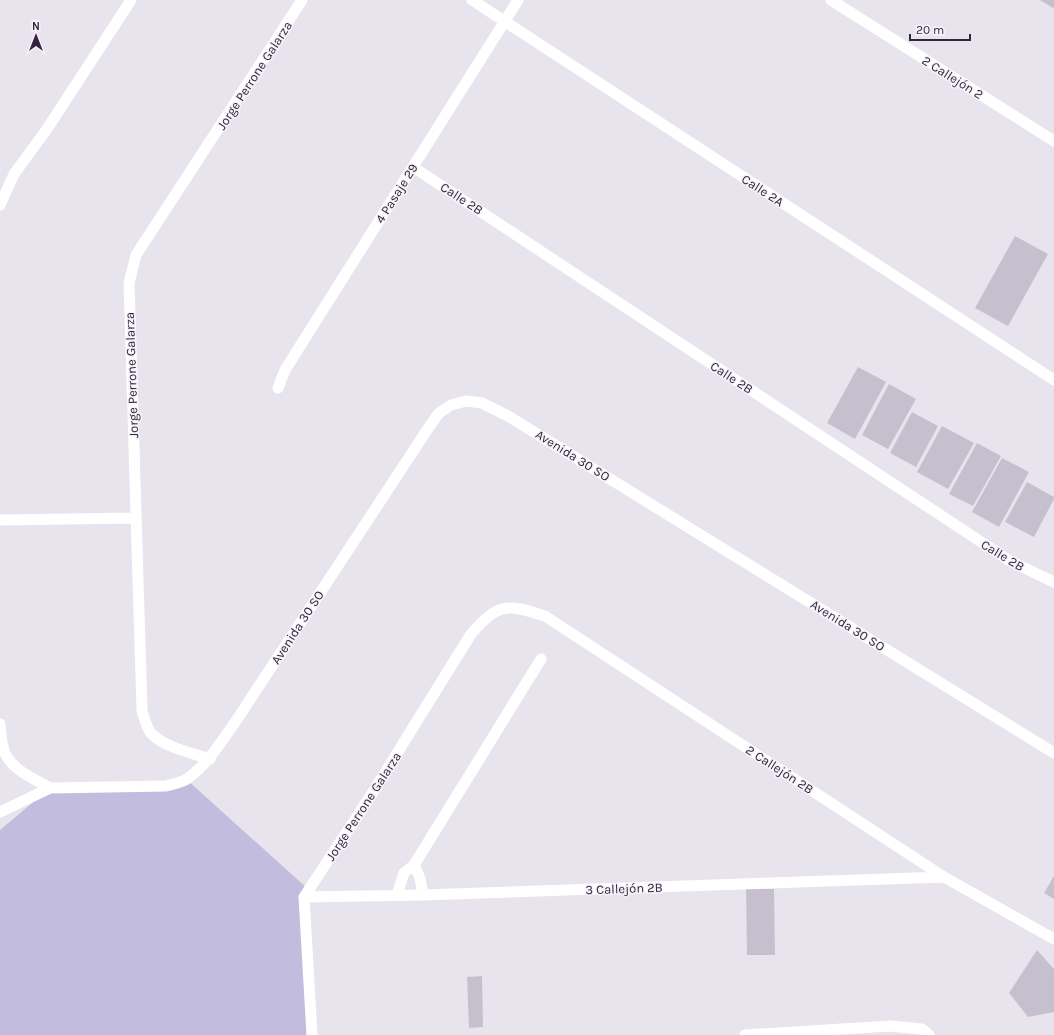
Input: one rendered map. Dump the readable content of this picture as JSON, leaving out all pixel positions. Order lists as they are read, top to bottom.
{
  "streets": {
    "street": [
      "Jorge Perrone Galarza",
      "2 Callejón 2",
      "Calle 2A",
      "4 Pasaje 29",
      "Calle 2B",
      "Avenida 30 SO",
      "2 Callejón 2B",
      "3 Callejón 2B"
    ]
  },
  "crossings": [
    ["Jorge Perrone Galarza", "Avenida 30 SO"],
    ["Jorge Perrone Galarza", "2 Callejón 2B"],
    ["Jorge Perrone Galarza", "3 Callejón 2B"],
    ["Calle 2A", "4 Pasaje 29"],
    ["4 Pasaje 29", "Calle 2B"],
    ["2 Callejón 2B", "3 Callejón 2B"]
  ],
  "scale_bar": "20 m",
  "north": "top"
}
